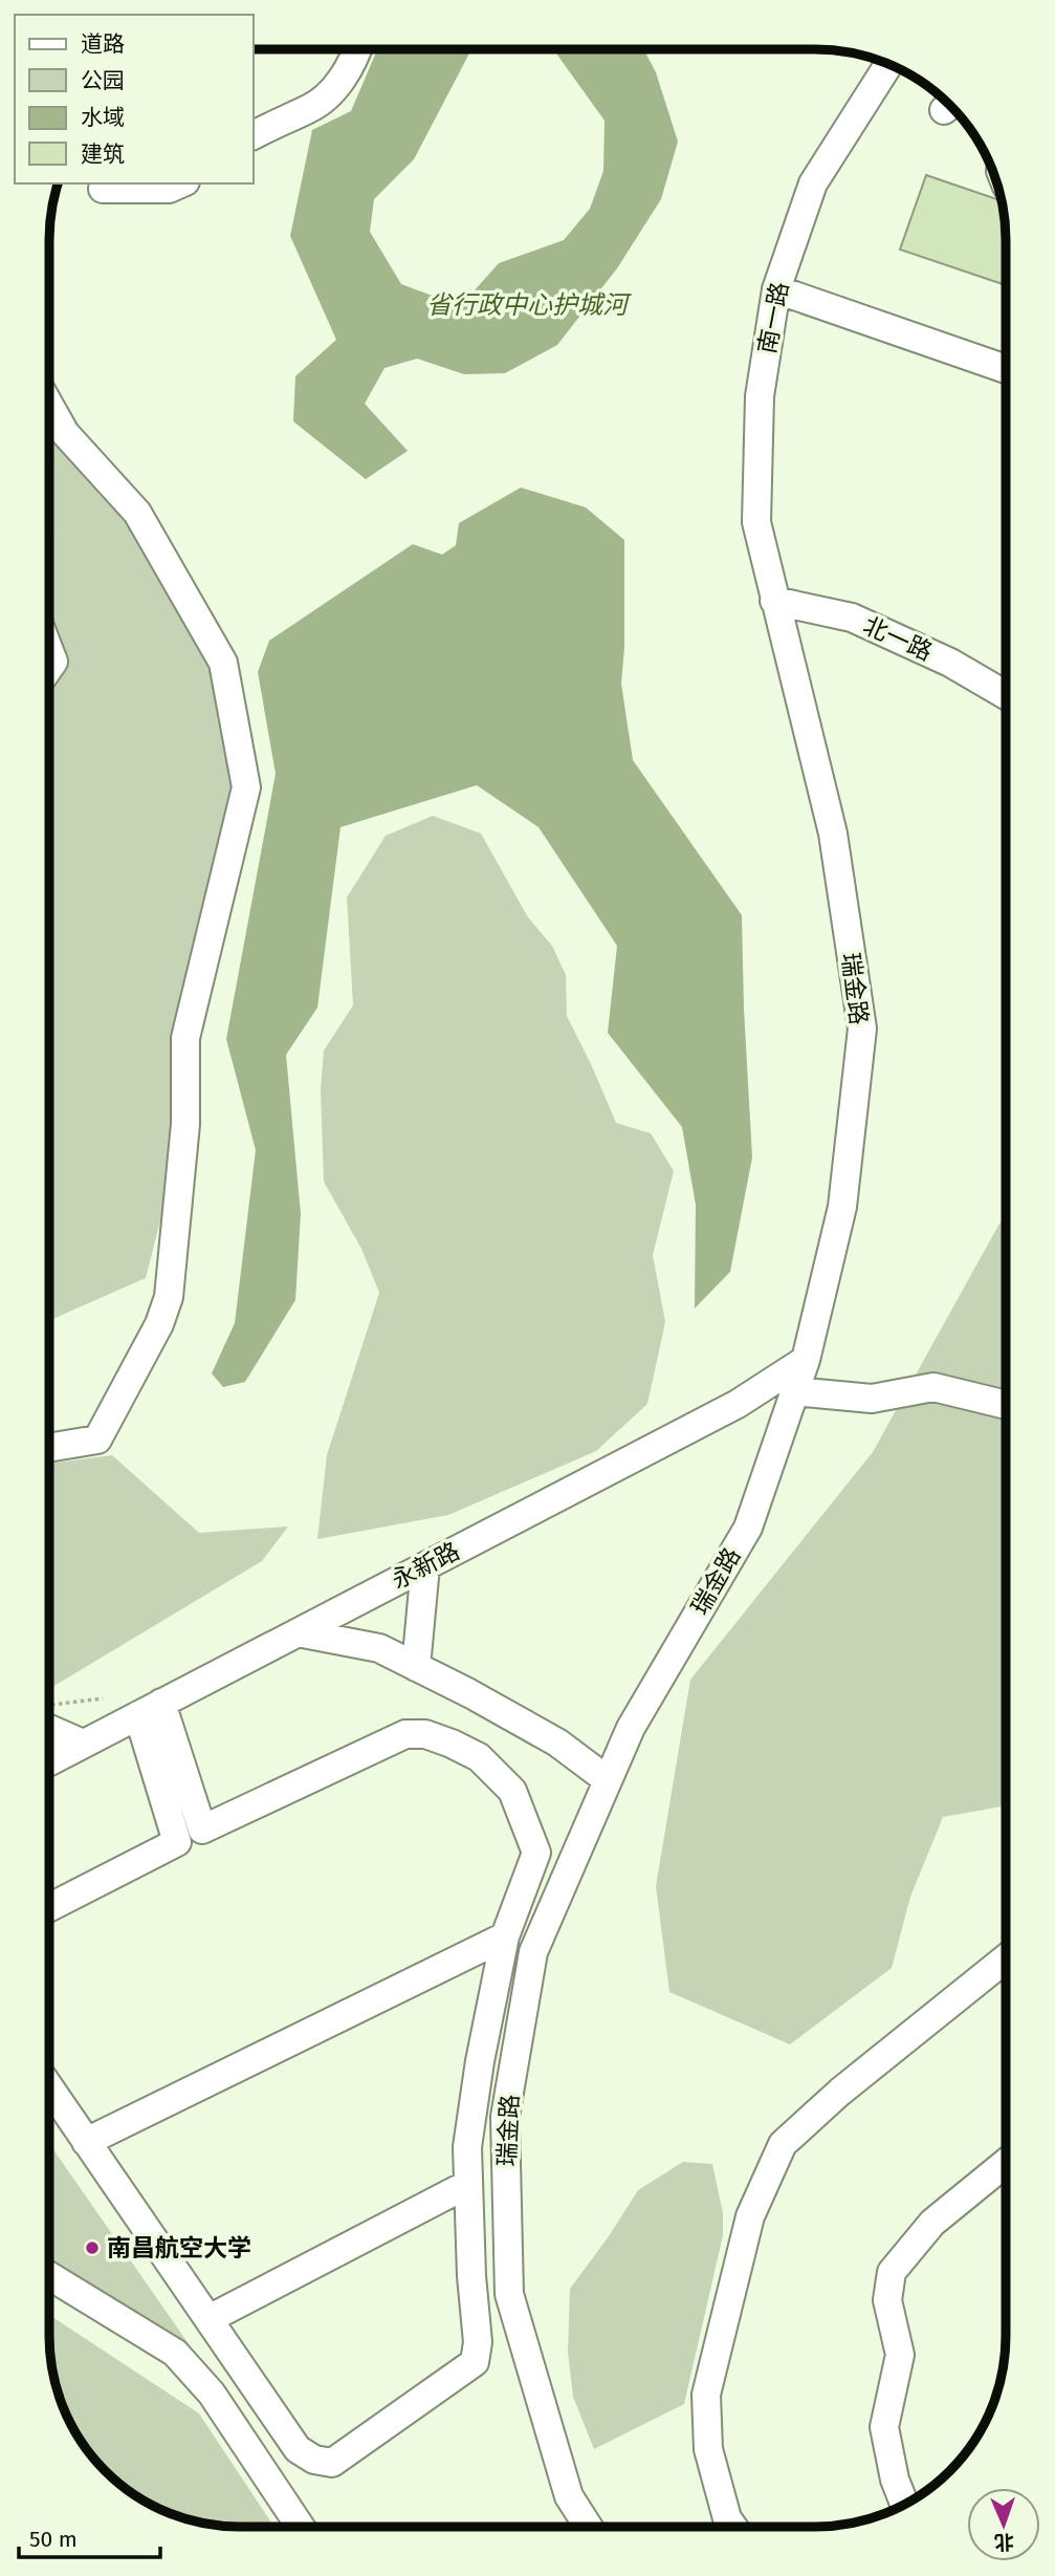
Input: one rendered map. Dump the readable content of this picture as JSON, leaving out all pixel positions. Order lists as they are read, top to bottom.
{
  "streets": {
    "street": [
      "南一路",
      "北一路",
      "瑞金路",
      "永新路"
    ]
  },
  "crossings": [
    ["南一路", "北一路"],
    ["南一路", "瑞金路"],
    ["北一路", "瑞金路"],
    ["瑞金路", "永新路"]
  ],
  "water": ["省行政中心护城河"],
  "places": ["南昌航空大学"],
  "legend": [
    "道路",
    "公园",
    "水域",
    "建筑"
  ],
  "scale_bar": "50 m",
  "north": "bottom"
}
